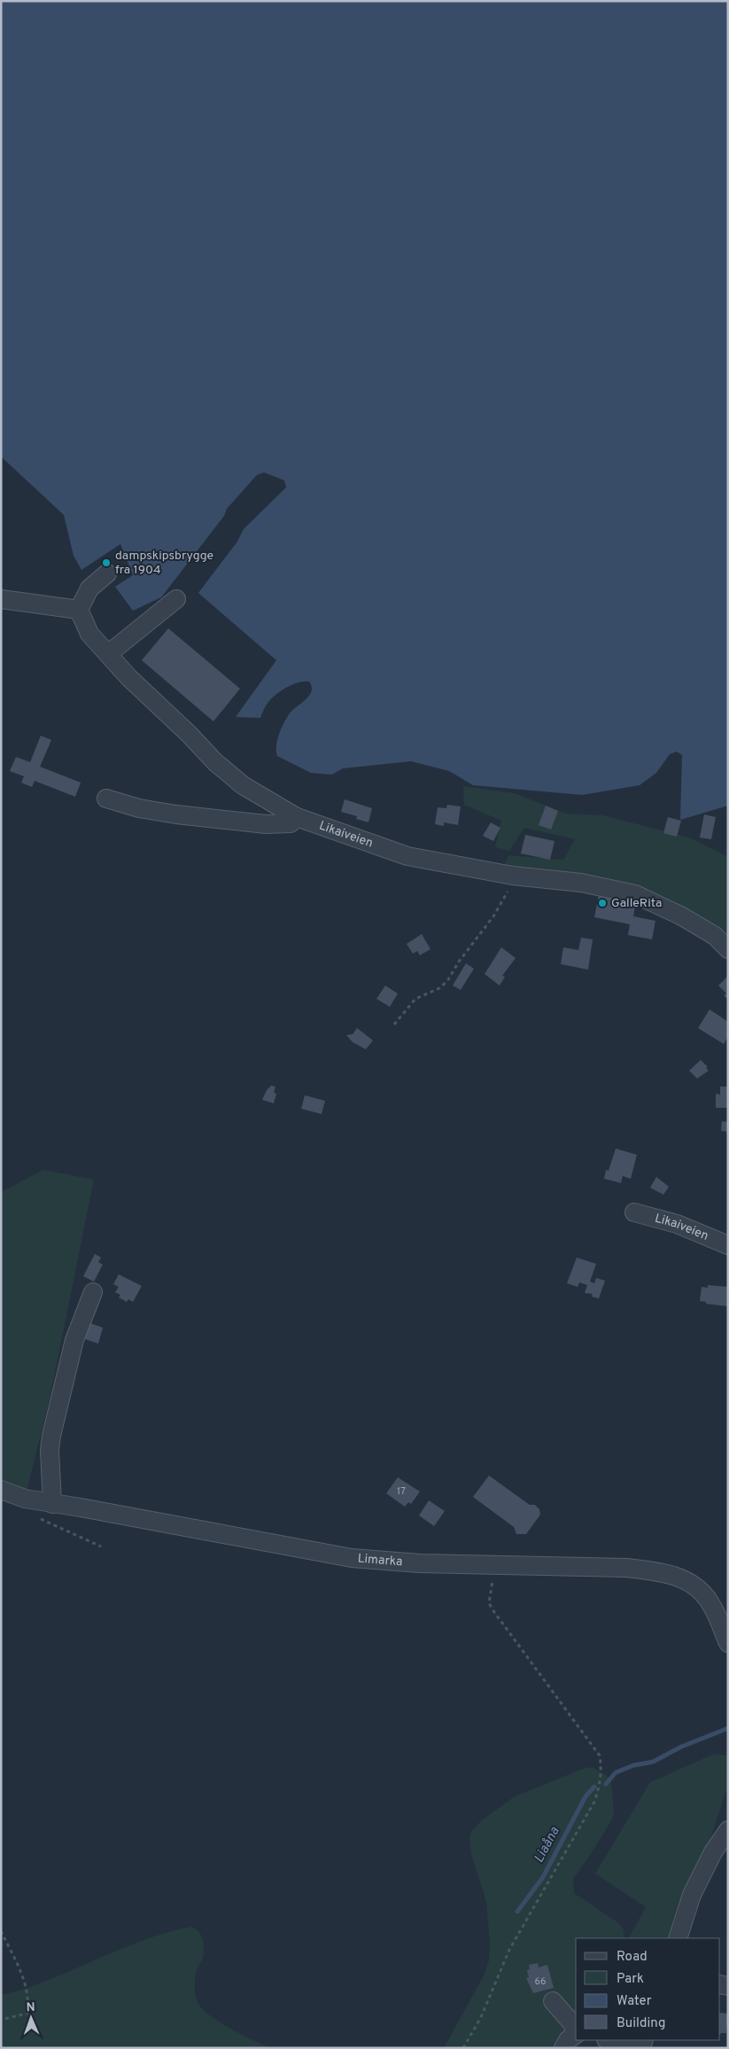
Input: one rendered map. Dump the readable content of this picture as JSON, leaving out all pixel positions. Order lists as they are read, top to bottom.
{
  "streets": {
    "street": ["Likaiveien", "Limarka"]
  },
  "water": ["Liaåna"],
  "places": ["dampskipsbrygge fra 1904", "GalleRita"],
  "house_numbers": ["17", "66"],
  "legend": [
    "Road",
    "Park",
    "Water",
    "Building"
  ],
  "north": "top"
}
